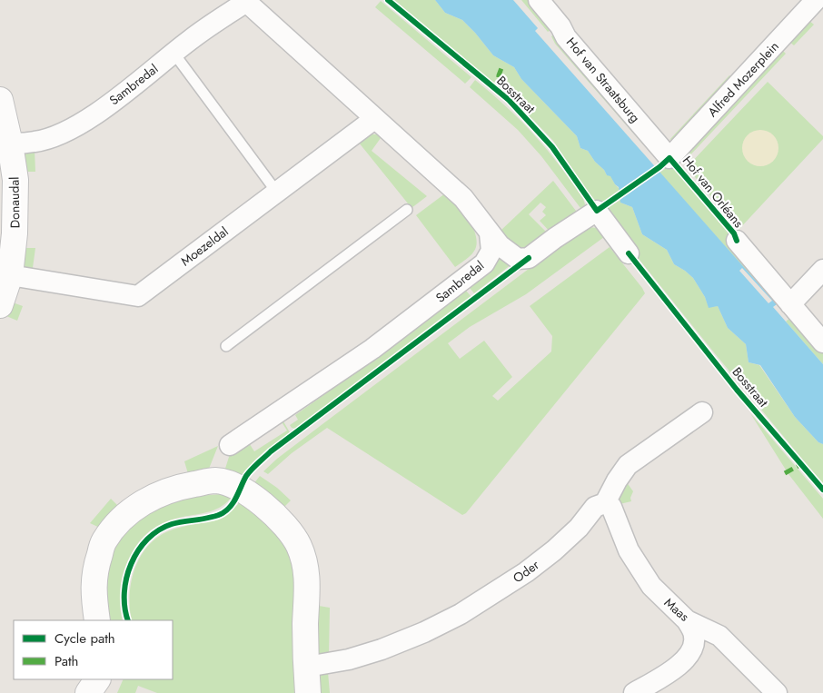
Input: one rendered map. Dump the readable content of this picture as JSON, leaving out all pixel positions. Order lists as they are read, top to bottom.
{
  "streets": {
    "street": [
      "Alfred Mozerplein",
      "Hof van Straatsburg",
      "Sambredal",
      "Hof van Orléans",
      "Donaudal",
      "Moezeldal",
      "Oder",
      "Maas"
    ],
    "cycle path": ["Bosstraat"]
  },
  "crossings": [
    ["Alfred Mozerplein", "Hof van Straatsburg"],
    ["Sambredal", "Donaudal"],
    ["Sambredal", "Moezeldal"],
    ["Donaudal", "Moezeldal"],
    ["Oder", "Maas"]
  ],
  "legend": ["Cycle path", "Path"]
}
